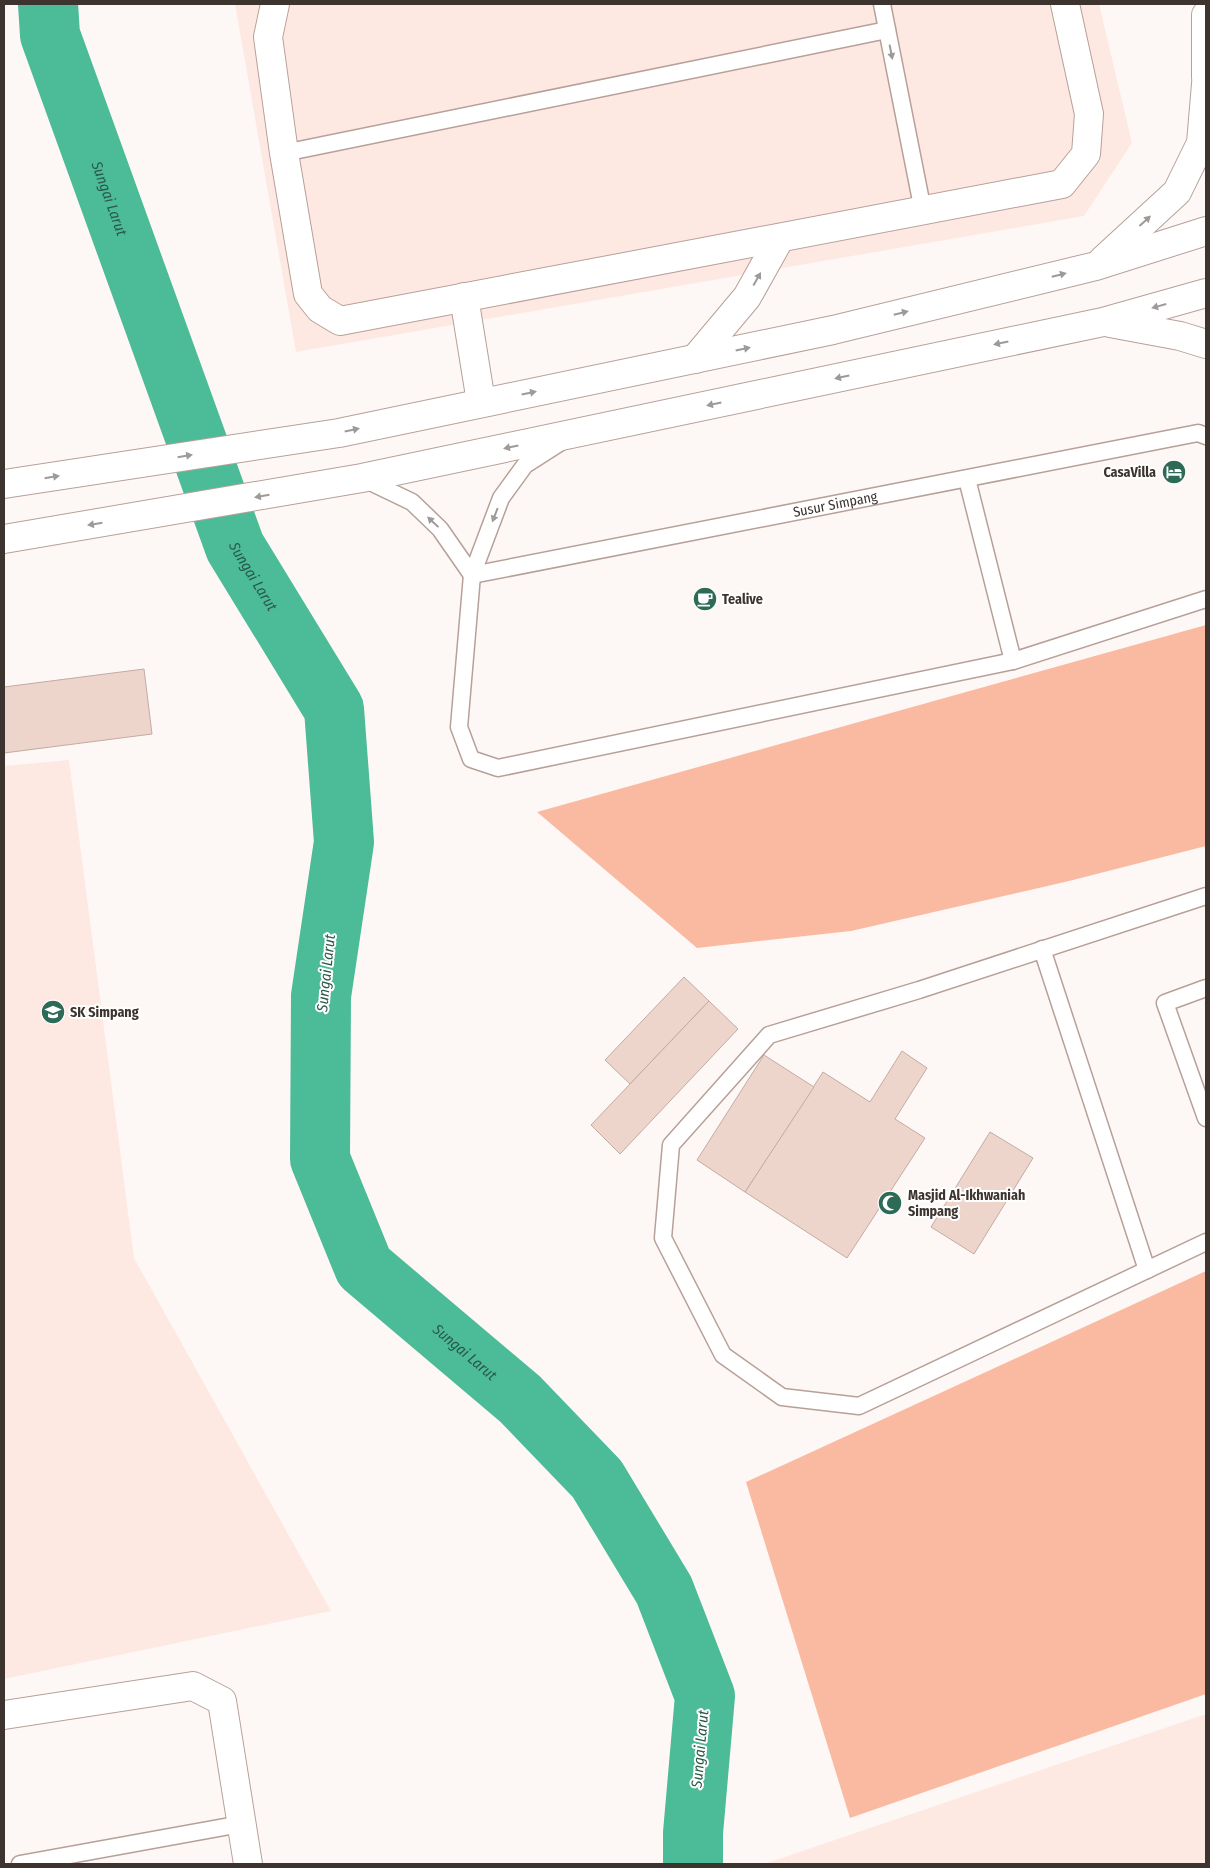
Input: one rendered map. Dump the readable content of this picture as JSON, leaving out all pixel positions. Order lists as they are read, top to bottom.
{
  "streets": {
    "lane": ["Susur Simpang"]
  },
  "water": ["Sungai Larut"],
  "places": {
    "hotel": ["CasaVilla"],
    "cafe": ["Tealive"],
    "school or university": ["SK Simpang"],
    "mosque": ["Masjid Al-Ikhwaniah Simpang"]
  }
}
